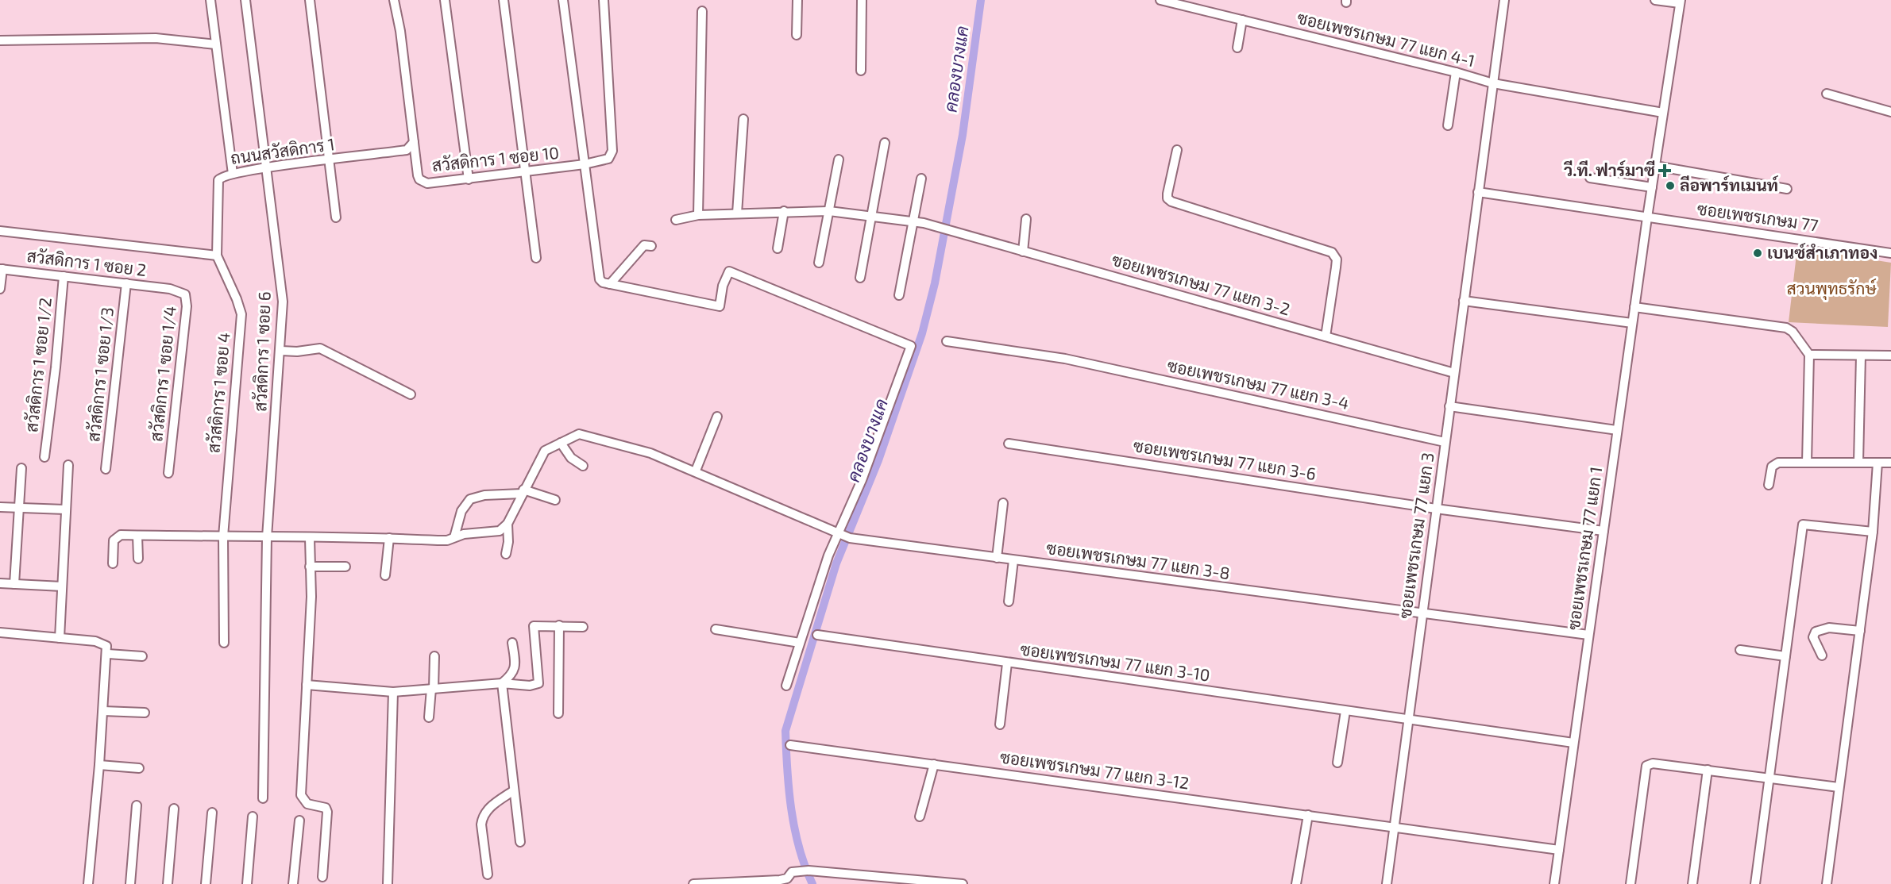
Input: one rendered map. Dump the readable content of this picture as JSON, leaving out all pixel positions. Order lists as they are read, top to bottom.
{
  "streets": {
    "street": [
      "ซอยเพชรเกษม 77 แยก 4-1",
      "ถนนสวัสดิการ 1",
      "สวัสดิการ 1 ซอย 10",
      "ซอยเพชรเกษม 77",
      "สวัสดิการ 1 ซอย 2",
      "ซอยเพชรเกษม 77 แยก 3-2",
      "สวัสดิการ 1 ซอย 6",
      "สวัสดิการ 1 ซอย 1/2",
      "สวัสดิการ 1 ซอย 1/4",
      "สวัสดิการ 1 ซอย 1/3",
      "ซอยเพชรเกษม 77 แยก 3-4",
      "สวัสดิการ 1 ซอย 4",
      "ซอยเพชรเกษม 77 แยก 3-6",
      "ซอยเพชรเกษม 77 แยก 3",
      "ซอยเพชรเกษม 77 แยก 1",
      "ซอยเพชรเกษม 77 แยก 3-8",
      "ซอยเพชรเกษม 77 แยก 3-10",
      "ซอยเพชรเกษม 77 แยก 3-12"
    ]
  },
  "crossings": [
    ["ซอยเพชรเกษม 77 แยก 4-1", "ซอยเพชรเกษม 77 แยก 3"],
    ["ซอยเพชรเกษม 77 แยก 4-1", "ซอยเพชรเกษม 77 แยก 1"],
    ["ถนนสวัสดิการ 1", "สวัสดิการ 1 ซอย 10"],
    ["ถนนสวัสดิการ 1", "สวัสดิการ 1 ซอย 6"],
    ["ถนนสวัสดิการ 1", "สวัสดิการ 1 ซอย 4"],
    ["ซอยเพชรเกษม 77", "ซอยเพชรเกษม 77 แยก 3"],
    ["ซอยเพชรเกษม 77", "ซอยเพชรเกษม 77 แยก 1"],
    ["สวัสดิการ 1 ซอย 2", "สวัสดิการ 1 ซอย 1/2"],
    ["สวัสดิการ 1 ซอย 2", "สวัสดิการ 1 ซอย 1/4"],
    ["สวัสดิการ 1 ซอย 2", "สวัสดิการ 1 ซอย 1/3"],
    ["ซอยเพชรเกษม 77 แยก 3-2", "ซอยเพชรเกษม 77 แยก 3"],
    ["ซอยเพชรเกษม 77 แยก 3-4", "ซอยเพชรเกษม 77 แยก 3"],
    ["ซอยเพชรเกษม 77 แยก 3-6", "ซอยเพชรเกษม 77 แยก 3"],
    ["ซอยเพชรเกษม 77 แยก 3-6", "ซอยเพชรเกษม 77 แยก 1"],
    ["ซอยเพชรเกษม 77 แยก 3", "ซอยเพชรเกษม 77 แยก 3-8"],
    ["ซอยเพชรเกษม 77 แยก 3", "ซอยเพชรเกษม 77 แยก 3-10"],
    ["ซอยเพชรเกษม 77 แยก 3", "ซอยเพชรเกษม 77 แยก 3-12"],
    ["ซอยเพชรเกษม 77 แยก 1", "ซอยเพชรเกษม 77 แยก 3-8"],
    ["ซอยเพชรเกษม 77 แยก 1", "ซอยเพชรเกษม 77 แยก 3-10"],
    ["ซอยเพชรเกษม 77 แยก 1", "ซอยเพชรเกษม 77 แยก 3-12"]
  ],
  "water": ["คลองบางแค"],
  "parks": ["สวนพุทธรักษ์"],
  "places": {
    "health": ["วี.ที. ฟาร์มาซี"],
    "other": ["ลีอพาร์ทเมนท์", "เบนซ์สำเภาทอง"]
  }
}
